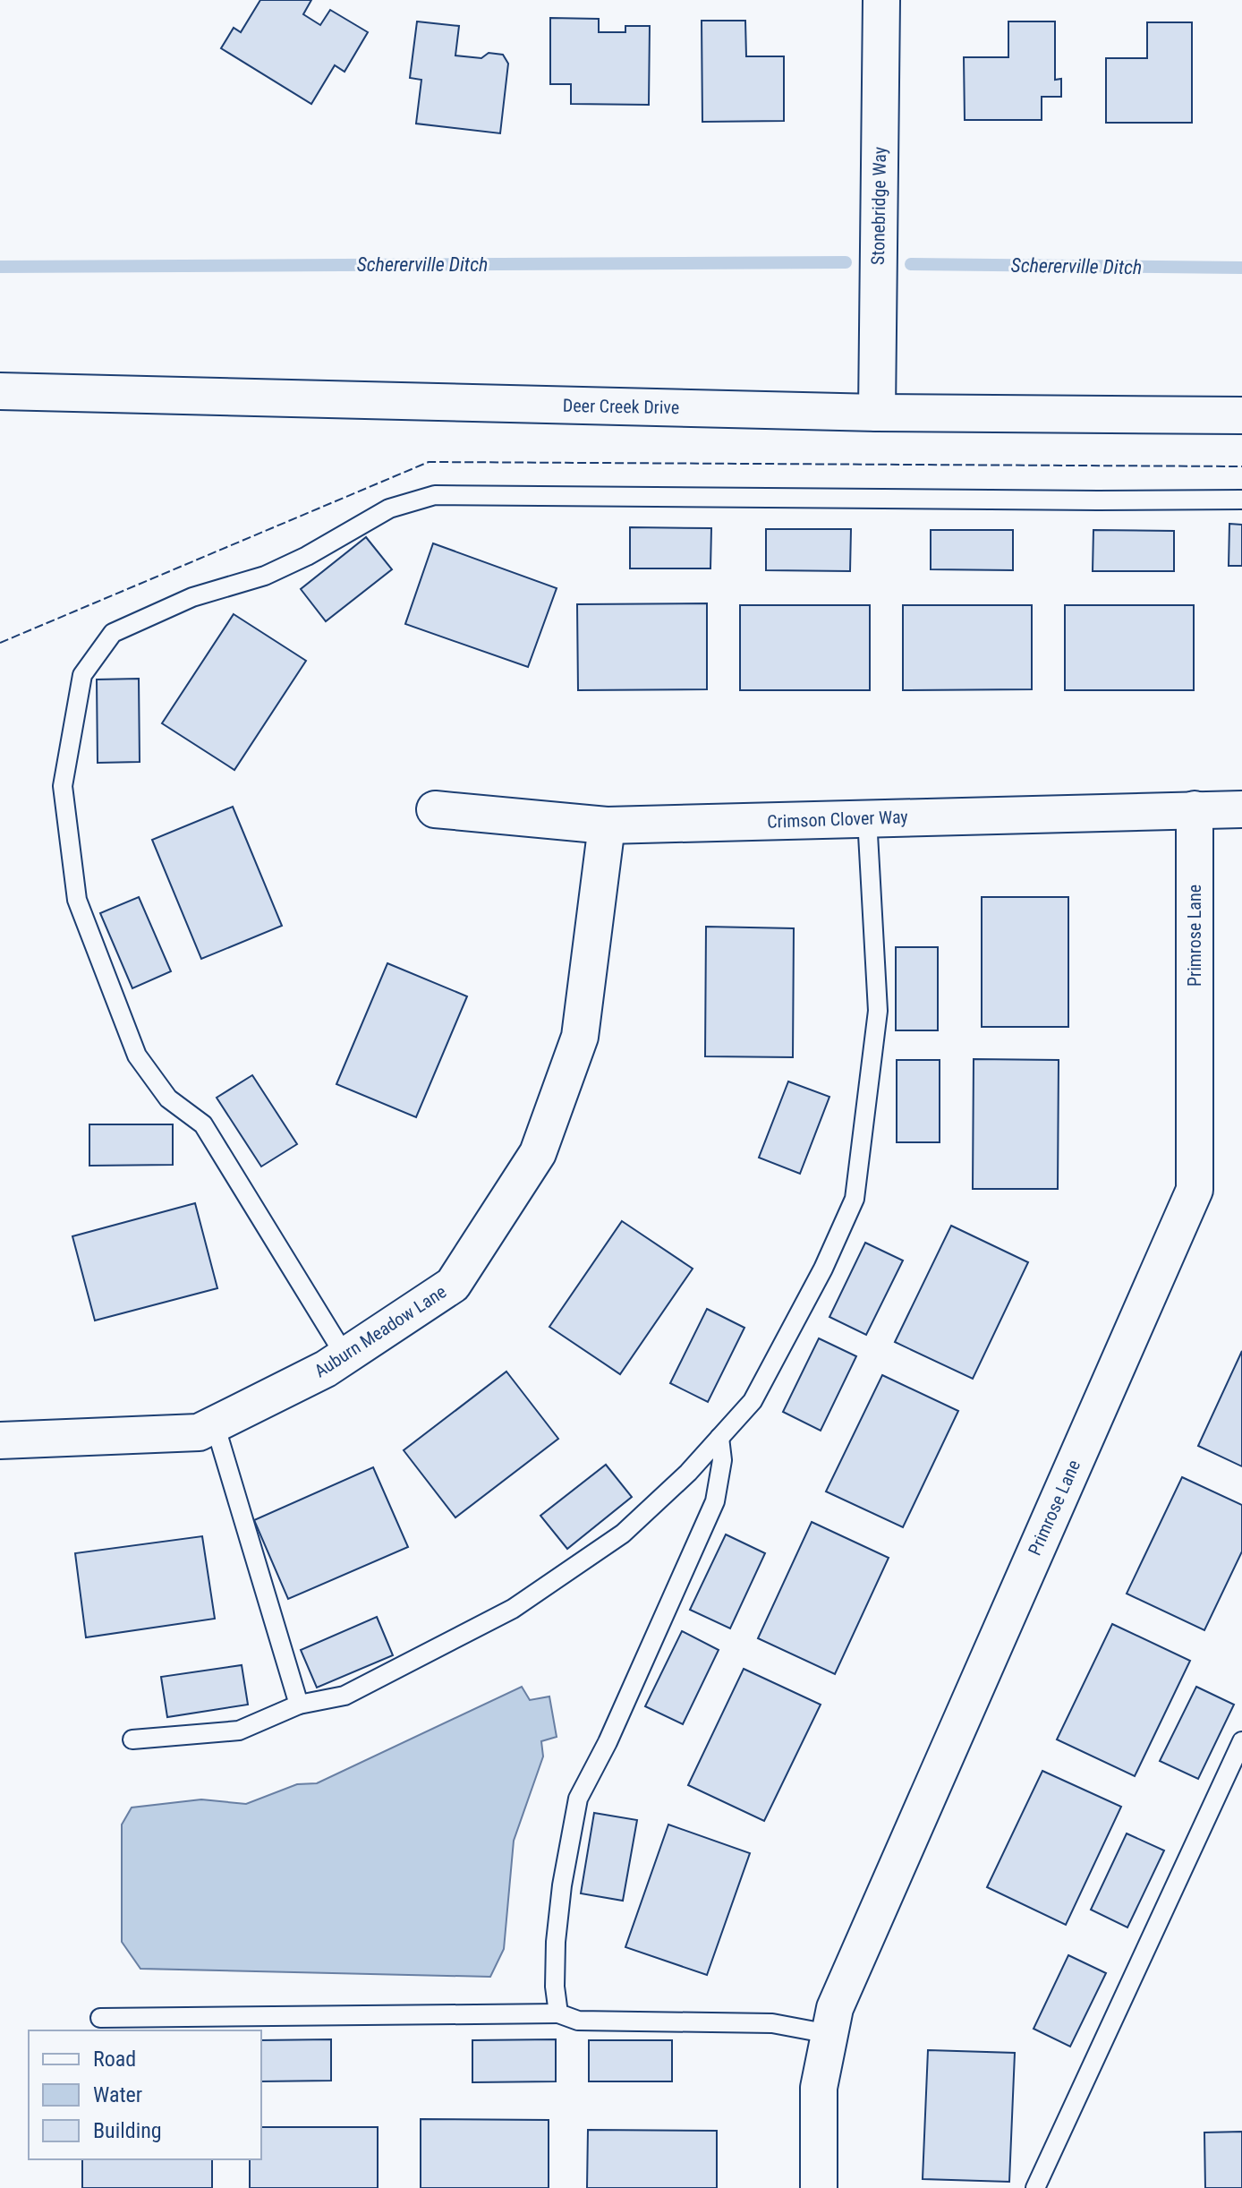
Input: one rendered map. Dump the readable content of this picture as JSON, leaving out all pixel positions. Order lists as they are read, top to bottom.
{
  "streets": {
    "street": [
      "Stonebridge Way",
      "Deer Creek Drive",
      "Crimson Clover Way",
      "Primrose Lane",
      "Auburn Meadow Lane"
    ]
  },
  "crossings": [
    ["Stonebridge Way", "Deer Creek Drive"],
    ["Crimson Clover Way", "Primrose Lane"],
    ["Crimson Clover Way", "Auburn Meadow Lane"]
  ],
  "water": ["Schererville Ditch"],
  "legend": ["Road", "Water", "Building"]
}
